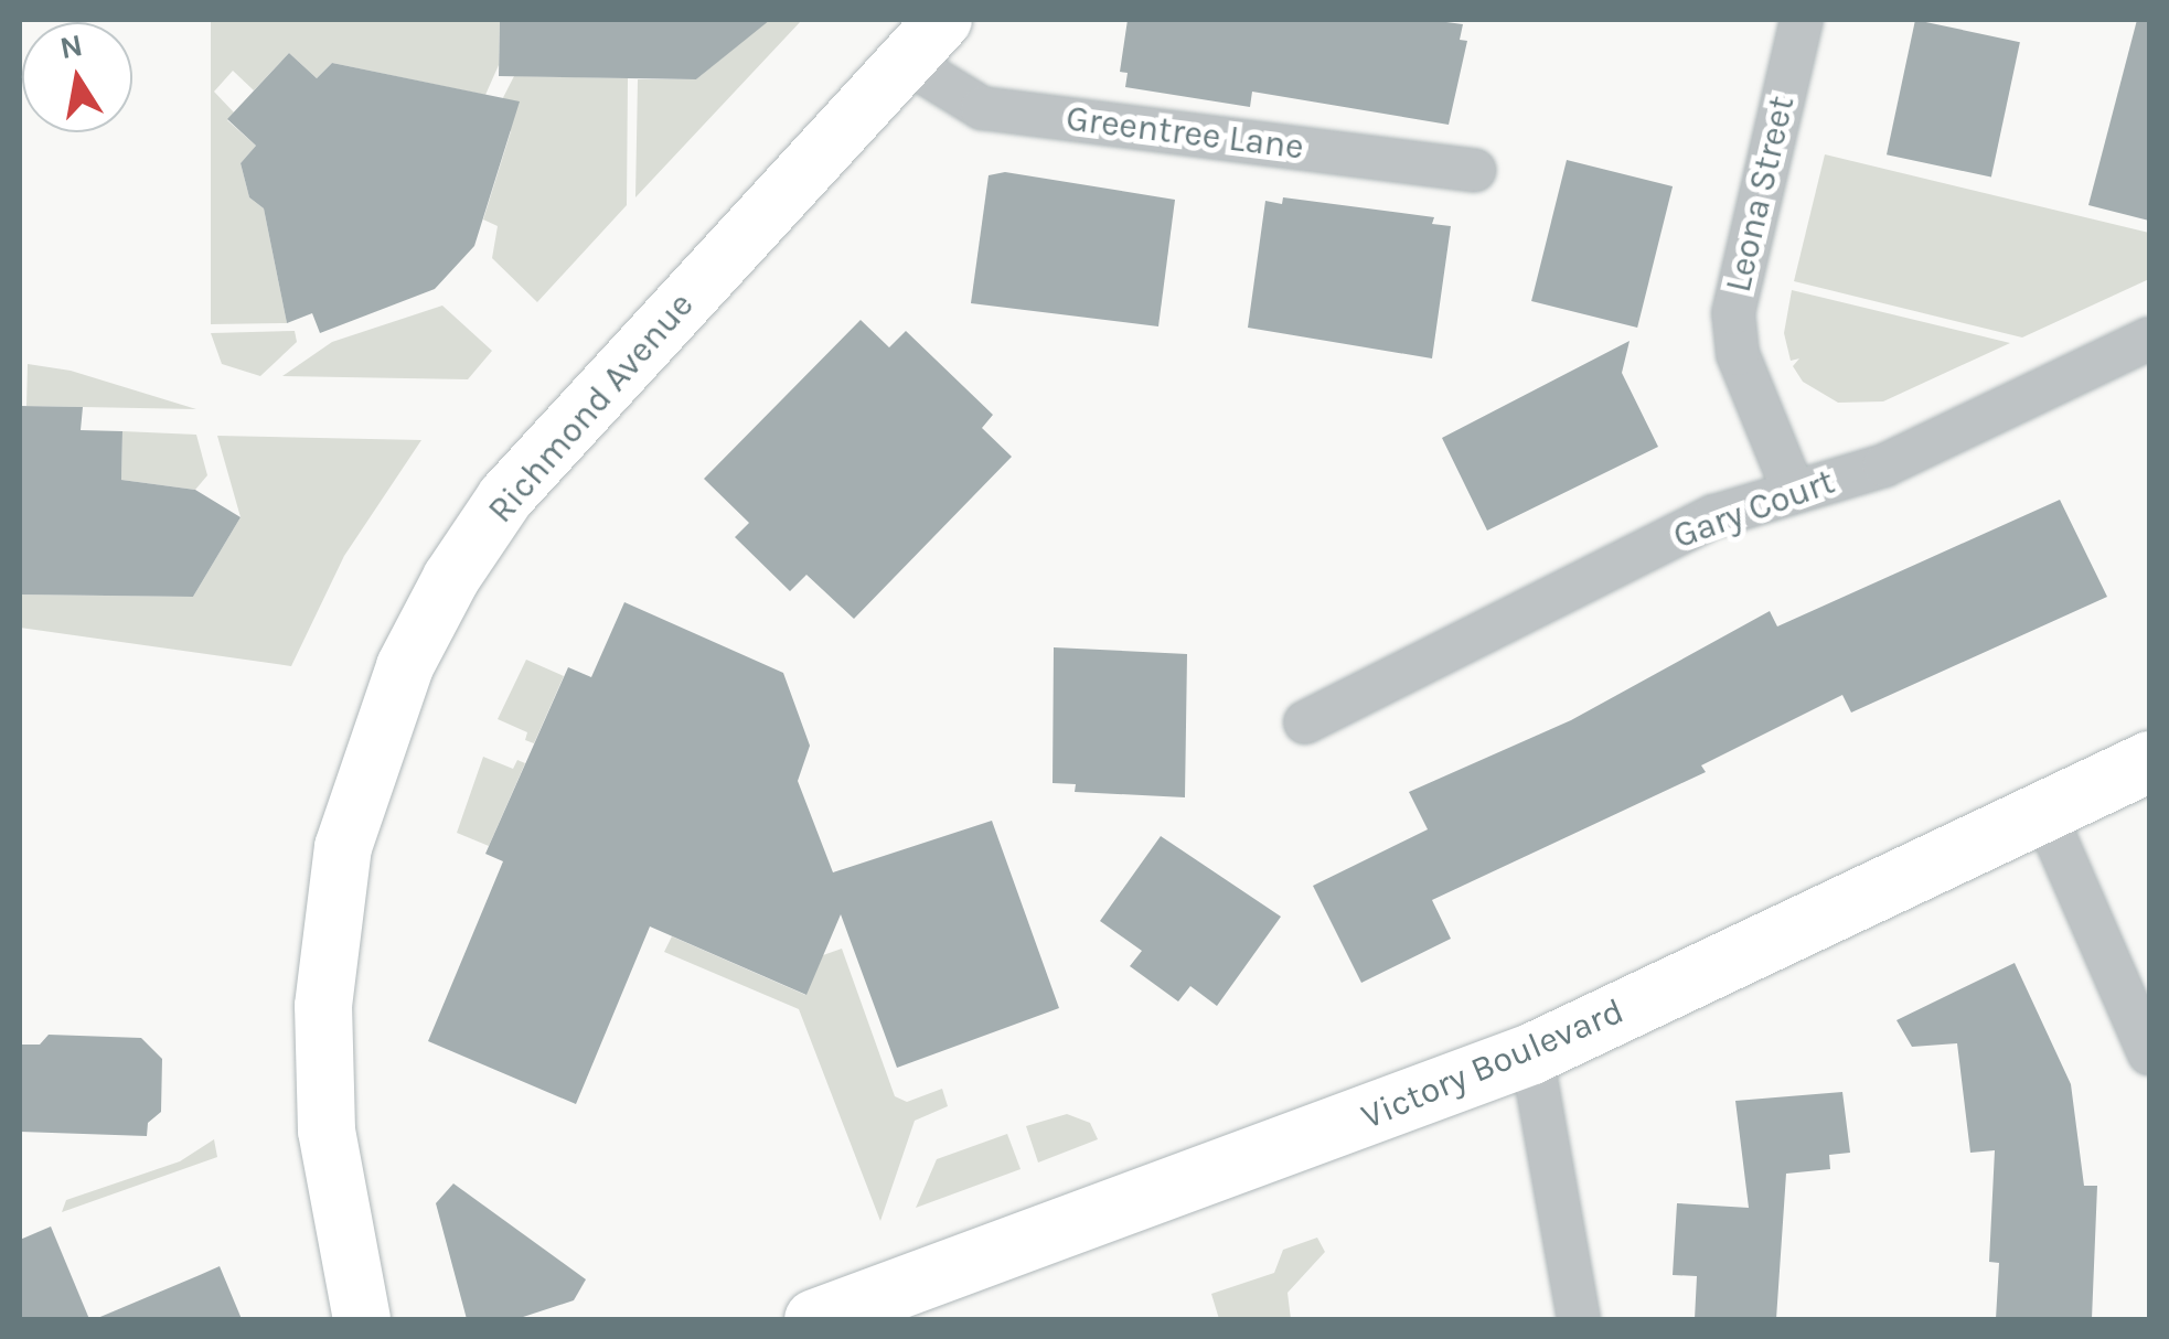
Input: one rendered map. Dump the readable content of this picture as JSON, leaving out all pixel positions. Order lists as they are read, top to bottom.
{
  "streets": {
    "main road": ["Richmond Avenue", "Victory Boulevard"],
    "street": ["Greentree Lane", "Leona Street", "Gary Court"]
  },
  "crossings": [
    ["Greentree Lane", "Richmond Avenue"],
    ["Leona Street", "Gary Court"]
  ],
  "north": "top"
}
